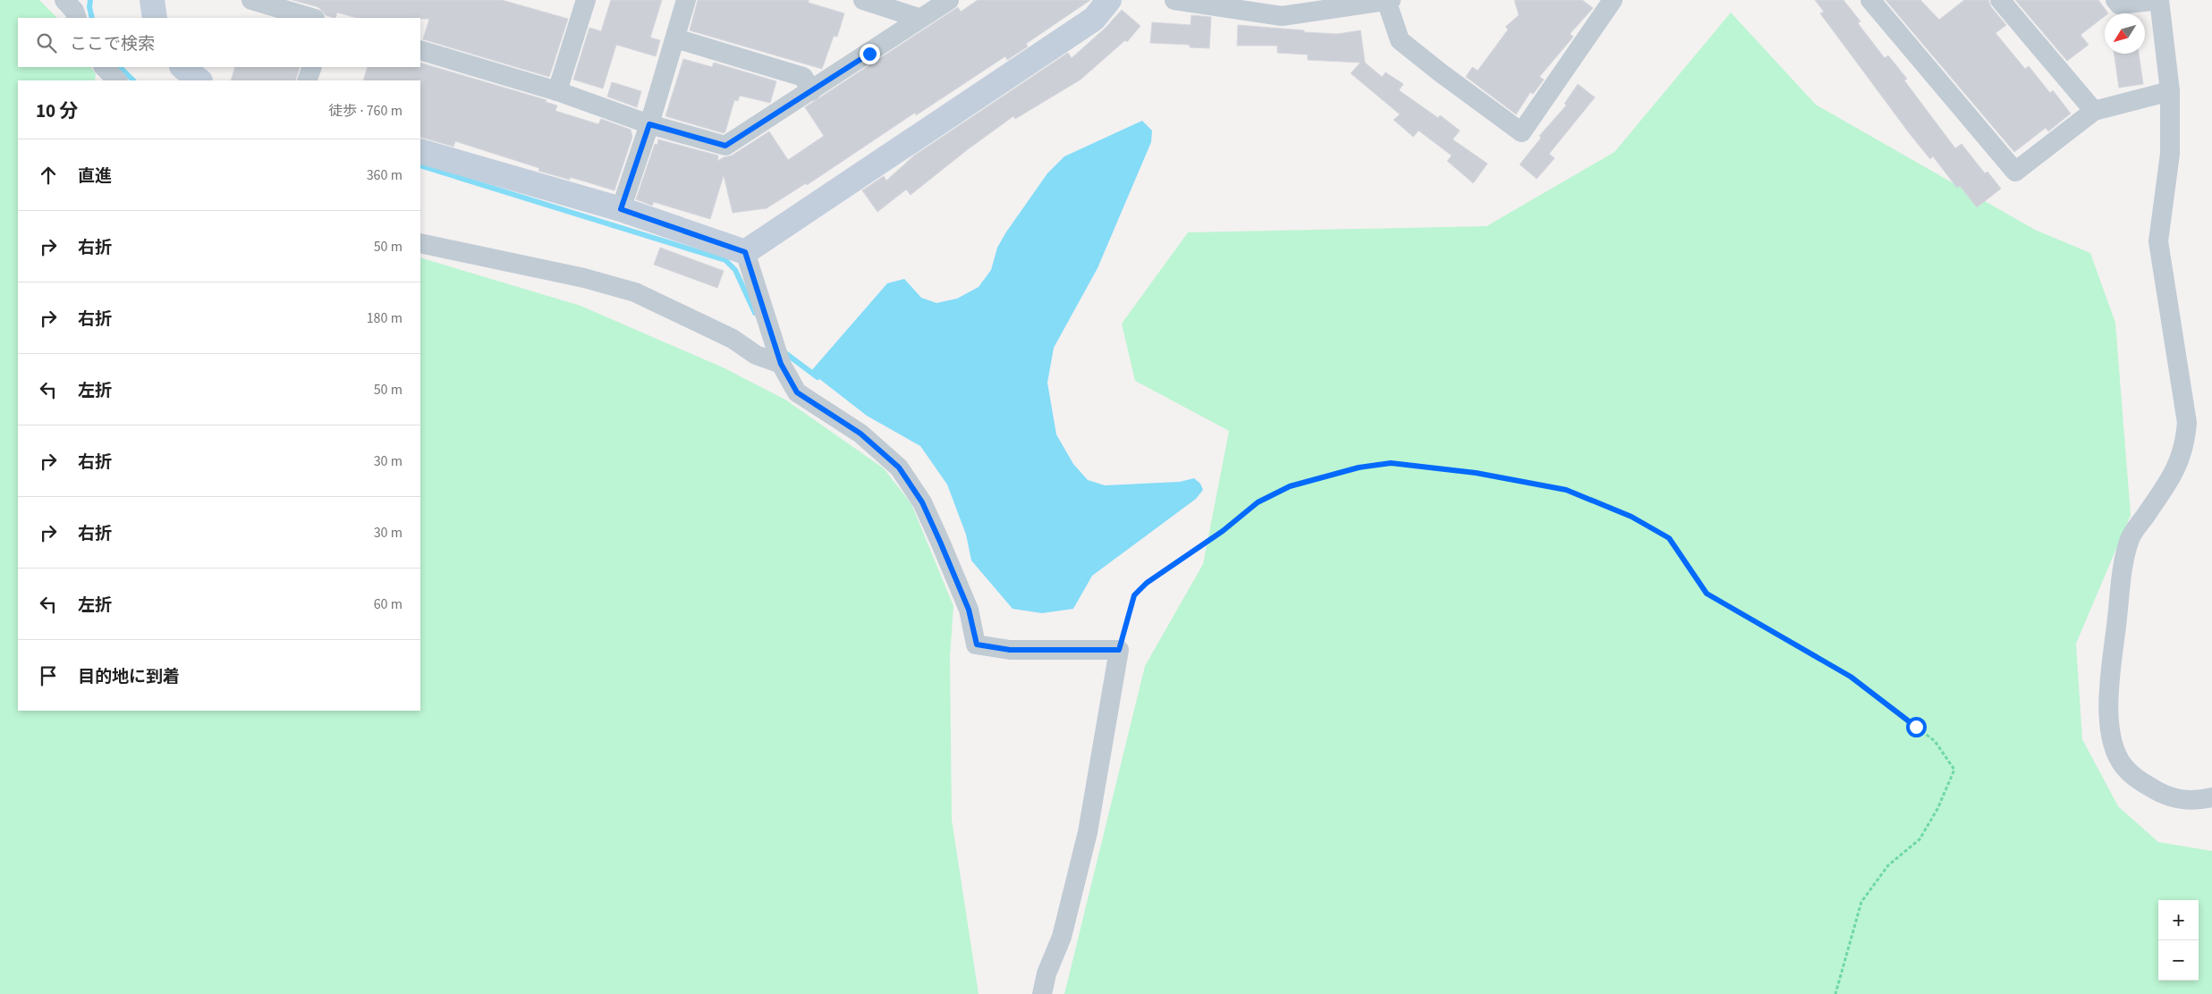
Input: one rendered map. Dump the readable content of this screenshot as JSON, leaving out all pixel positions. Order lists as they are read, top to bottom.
{
  "north": "bottom left",
  "page": {
    "search": "ここで検索",
    "heading": ["10 分", "徒歩 · 760 m"],
    "list": [
      ["直進", "360 m"],
      ["右折", "50 m"],
      ["右折", "180 m"],
      ["左折", "50 m"],
      ["右折", "30 m"],
      ["右折", "30 m"],
      ["左折", "60 m"],
      "目的地に到着"
    ],
    "map_buttons": ["+", "−"]
  }
}
